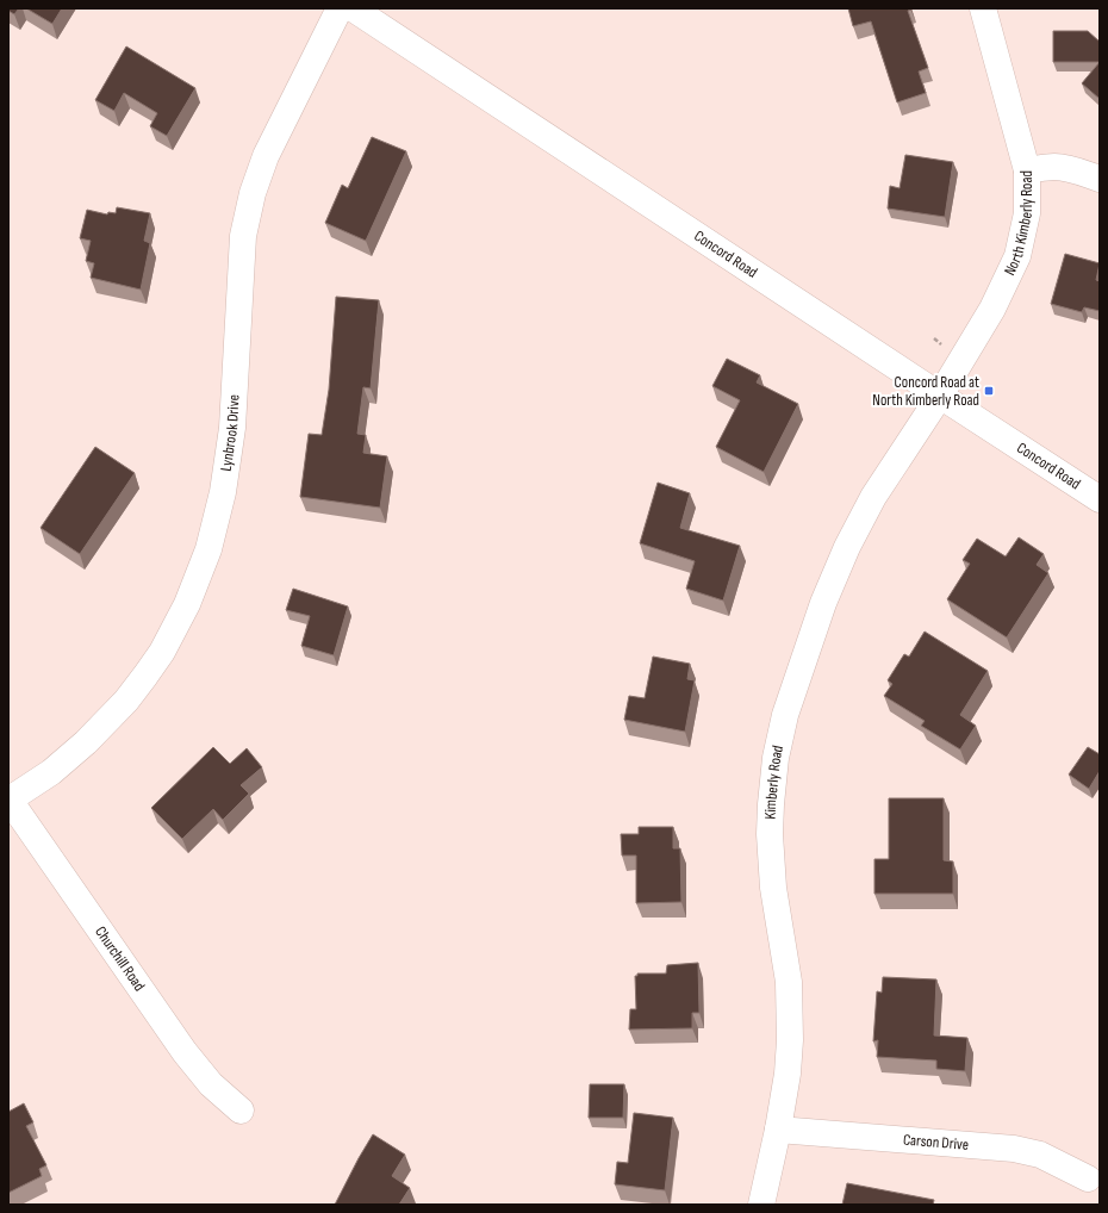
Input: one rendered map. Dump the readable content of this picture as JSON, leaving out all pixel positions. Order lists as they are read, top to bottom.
{
  "streets": {
    "street": [
      "North Kimberly Road",
      "Concord Road",
      "Lynbrook Drive",
      "Kimberly Road",
      "Churchill Road",
      "Carson Drive"
    ]
  },
  "crossings": [
    ["North Kimberly Road", "Concord Road"],
    ["North Kimberly Road", "Kimberly Road"],
    ["Concord Road", "Kimberly Road"],
    ["Lynbrook Drive", "Churchill Road"],
    ["Kimberly Road", "Carson Drive"]
  ],
  "places": {
    "transit": ["Concord Road at North Kimberly Road"]
  }
}
